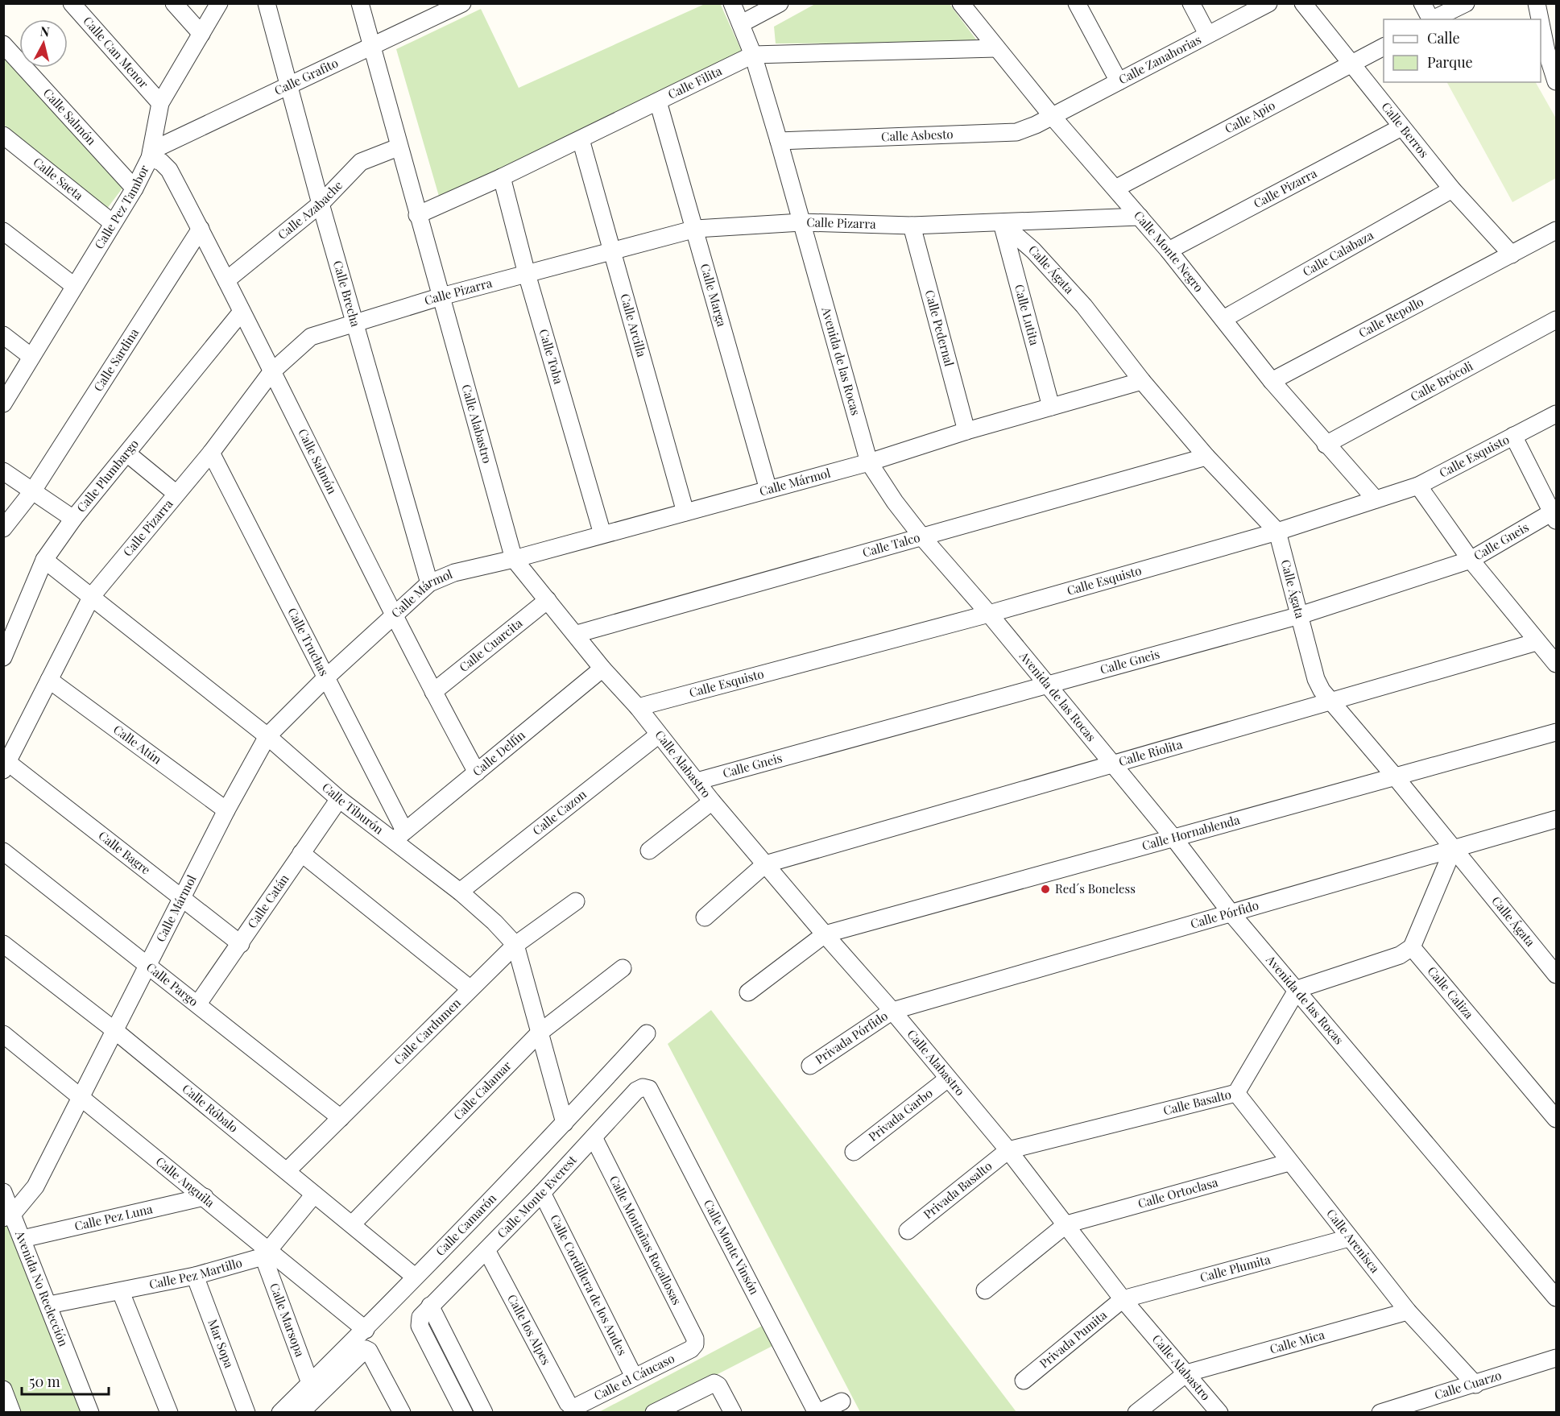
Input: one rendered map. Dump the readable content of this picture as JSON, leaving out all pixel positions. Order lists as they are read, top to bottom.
{
  "streets": {
    "street": [
      "Calle Can Menor",
      "Calle Zanahorias",
      "Calle Grafito",
      "Calle Filita",
      "Calle Salmón",
      "Calle Apio",
      "Calle Berros",
      "Calle Asbesto",
      "Calle Saeta",
      "Calle Pizarra",
      "Calle Pez Tambor",
      "Calle Azabache",
      "Calle Monte Negro",
      "Calle Calabaza",
      "Calle Ágata",
      "Calle Brecha",
      "Calle Marga",
      "Calle Lutita",
      "Calle Repollo",
      "Calle Arcilla",
      "Calle Pedernal",
      "Calle Toba",
      "Calle Sardina",
      "Avenida de las Rocas",
      "Calle Brócoli",
      "Calle Alabastro",
      "Calle Esquisto",
      "Calle Plumbargo",
      "Calle Mármol",
      "Calle Gneis",
      "Calle Talco",
      "Calle Truchas",
      "Calle Cuarcita",
      "Calle Atún",
      "Calle Riolita",
      "Calle Delfín",
      "Calle Tiburón",
      "Calle Cazon",
      "Calle Hornablenda",
      "Calle Bagre",
      "Calle Catán",
      "Calle Pórfido",
      "Calle Pargo",
      "Calle Caliza",
      "Calle Cardumen",
      "Privada Pórfido",
      "Calle Calamar",
      "Calle Basalto",
      "Calle Róbalo",
      "Privada Garbo",
      "Calle Anguila",
      "Privada Basalto",
      "Calle Ortoclasa",
      "Calle Monte Everest",
      "Calle Pez Luna",
      "Calle Camarón",
      "Calle Montañas Rocallosas",
      "Calle Arenisca",
      "Calle Monte Vinsón",
      "Calle Plumita",
      "Calle Pez Martillo",
      "Calle Cordillera de los Andes",
      "Avenida No Reelección",
      "Calle Marsopa",
      "Calle los Alpes",
      "Privada Pumita",
      "Calle Mica",
      "Mar Sopa",
      "Calle el Cáucaso",
      "Calle Cuarzo"
    ]
  },
  "crossings": [
    ["Calle Can Menor", "Calle Pez Tambor"],
    ["Calle Zanahorias", "Calle Asbesto"],
    ["Calle Zanahorias", "Calle Monte Negro"],
    ["Calle Grafito", "Calle Salmón"],
    ["Calle Grafito", "Calle Pez Tambor"],
    ["Calle Grafito", "Calle Brecha"],
    ["Calle Grafito", "Calle Alabastro"],
    ["Calle Filita", "Calle Monte Negro"],
    ["Calle Filita", "Calle Marga"],
    ["Calle Filita", "Calle Arcilla"],
    ["Calle Filita", "Calle Toba"],
    ["Calle Filita", "Avenida de las Rocas"],
    ["Calle Filita", "Calle Alabastro"],
    ["Calle Salmón", "Calle Pizarra"],
    ["Calle Salmón", "Calle Pez Tambor"],
    ["Calle Salmón", "Calle Azabache"],
    ["Calle Salmón", "Calle Sardina"],
    ["Calle Salmón", "Calle Plumbargo"],
    ["Calle Salmón", "Calle Mármol"],
    ["Calle Salmón", "Calle Cuarcita"],
    ["Calle Salmón", "Calle Delfín"],
    ["Calle Apio", "Calle Berros"],
    ["Calle Apio", "Calle Monte Negro"],
    ["Calle Berros", "Calle Pizarra"],
    ["Calle Berros", "Calle Calabaza"],
    ["Calle Berros", "Calle Repollo"],
    ["Calle Asbesto", "Calle Monte Negro"],
    ["Calle Asbesto", "Avenida de las Rocas"],
    ["Calle Saeta", "Calle Pez Tambor"],
    ["Calle Pizarra", "Calle Monte Negro"],
    ["Calle Pizarra", "Calle Ágata"],
    ["Calle Pizarra", "Calle Brecha"],
    ["Calle Pizarra", "Calle Marga"],
    ["Calle Pizarra", "Calle Lutita"],
    ["Calle Pizarra", "Calle Arcilla"],
    ["Calle Pizarra", "Calle Pedernal"],
    ["Calle Pizarra", "Calle Toba"],
    ["Calle Pizarra", "Avenida de las Rocas"],
    ["Calle Pizarra", "Calle Alabastro"],
    ["Calle Pizarra", "Calle Truchas"],
    ["Calle Pizarra", "Calle Atún"],
    ["Calle Pizarra", "Calle Tiburón"],
    ["Calle Pizarra", "Calle Bagre"],
    ["Calle Azabache", "Calle Brecha"],
    ["Calle Azabache", "Calle Alabastro"],
    ["Calle Monte Negro", "Calle Calabaza"],
    ["Calle Monte Negro", "Calle Repollo"],
    ["Calle Monte Negro", "Calle Brócoli"],
    ["Calle Monte Negro", "Calle Esquisto"],
    ["Calle Ágata", "Calle Lutita"],
    ["Calle Ágata", "Calle Esquisto"],
    ["Calle Ágata", "Calle Mármol"],
    ["Calle Ágata", "Calle Gneis"],
    ["Calle Ágata", "Calle Talco"],
    ["Calle Ágata", "Calle Riolita"],
    ["Calle Ágata", "Calle Hornablenda"],
    ["Calle Ágata", "Calle Pórfido"],
    ["Calle Brecha", "Calle Mármol"],
    ["Calle Marga", "Calle Mármol"],
    ["Calle Lutita", "Calle Mármol"],
    ["Calle Arcilla", "Calle Mármol"],
    ["Calle Pedernal", "Calle Mármol"],
    ["Calle Toba", "Calle Mármol"],
    ["Avenida de las Rocas", "Calle Esquisto"],
    ["Avenida de las Rocas", "Calle Mármol"],
    ["Avenida de las Rocas", "Calle Gneis"],
    ["Avenida de las Rocas", "Calle Talco"],
    ["Avenida de las Rocas", "Calle Riolita"],
    ["Avenida de las Rocas", "Calle Hornablenda"],
    ["Avenida de las Rocas", "Calle Pórfido"],
    ["Avenida de las Rocas", "Calle Basalto"],
    ["Calle Alabastro", "Calle Esquisto"],
    ["Calle Alabastro", "Calle Mármol"],
    ["Calle Alabastro", "Calle Gneis"],
    ["Calle Alabastro", "Calle Talco"],
    ["Calle Alabastro", "Calle Cuarcita"],
    ["Calle Alabastro", "Calle Riolita"],
    ["Calle Alabastro", "Calle Delfín"],
    ["Calle Alabastro", "Calle Cazon"],
    ["Calle Alabastro", "Calle Hornablenda"],
    ["Calle Alabastro", "Calle Pórfido"],
    ["Calle Alabastro", "Privada Pórfido"],
    ["Calle Alabastro", "Calle Basalto"],
    ["Calle Alabastro", "Privada Garbo"],
    ["Calle Alabastro", "Privada Basalto"],
    ["Calle Alabastro", "Calle Ortoclasa"],
    ["Calle Alabastro", "Calle Plumita"],
    ["Calle Alabastro", "Privada Pumita"],
    ["Calle Alabastro", "Calle Mica"],
    ["Calle Plumbargo", "Calle Tiburón"],
    ["Calle Mármol", "Calle Truchas"],
    ["Calle Mármol", "Calle Atún"],
    ["Calle Mármol", "Calle Tiburón"],
    ["Calle Mármol", "Calle Bagre"],
    ["Calle Mármol", "Calle Pargo"],
    ["Calle Mármol", "Calle Róbalo"],
    ["Calle Mármol", "Calle Anguila"],
    ["Calle Mármol", "Avenida No Reelección"],
    ["Calle Truchas", "Calle Delfín"],
    ["Calle Truchas", "Calle Tiburón"],
    ["Calle Delfín", "Calle Tiburón"],
    ["Calle Tiburón", "Calle Cazon"],
    ["Calle Tiburón", "Calle Catán"],
    ["Calle Tiburón", "Calle Cardumen"],
    ["Calle Tiburón", "Calle Calamar"],
    ["Calle Tiburón", "Calle Camarón"],
    ["Calle Bagre", "Calle Catán"],
    ["Calle Catán", "Calle Pargo"],
    ["Calle Pórfido", "Privada Pórfido"],
    ["Calle Pargo", "Calle Cardumen"],
    ["Calle Cardumen", "Calle Róbalo"],
    ["Calle Calamar", "Calle Róbalo"],
    ["Calle Basalto", "Privada Basalto"],
    ["Calle Basalto", "Calle Arenisca"],
    ["Calle Róbalo", "Calle Camarón"],
    ["Calle Anguila", "Calle Pez Luna"],
    ["Calle Anguila", "Calle Camarón"],
    ["Calle Anguila", "Calle Pez Martillo"],
    ["Calle Anguila", "Calle Marsopa"],
    ["Calle Ortoclasa", "Calle Arenisca"],
    ["Calle Monte Everest", "Calle Montañas Rocallosas"],
    ["Calle Monte Everest", "Calle Monte Vinsón"],
    ["Calle Monte Everest", "Calle Cordillera de los Andes"],
    ["Calle Monte Everest", "Calle los Alpes"],
    ["Calle Pez Luna", "Avenida No Reelección"],
    ["Calle Camarón", "Calle Marsopa"],
    ["Calle Montañas Rocallosas", "Calle el Cáucaso"],
    ["Calle Arenisca", "Calle Plumita"],
    ["Calle Arenisca", "Calle Mica"],
    ["Calle Arenisca", "Calle Cuarzo"],
    ["Calle Plumita", "Privada Pumita"],
    ["Calle Pez Martillo", "Avenida No Reelección"],
    ["Calle Pez Martillo", "Calle Marsopa"],
    ["Calle Pez Martillo", "Mar Sopa"],
    ["Calle Cordillera de los Andes", "Calle el Cáucaso"],
    ["Calle los Alpes", "Calle el Cáucaso"]
  ],
  "places": ["Red´s Boneless"],
  "legend": ["Calle", "Parque"],
  "scale_bar": "50 m",
  "north": "top"
}
